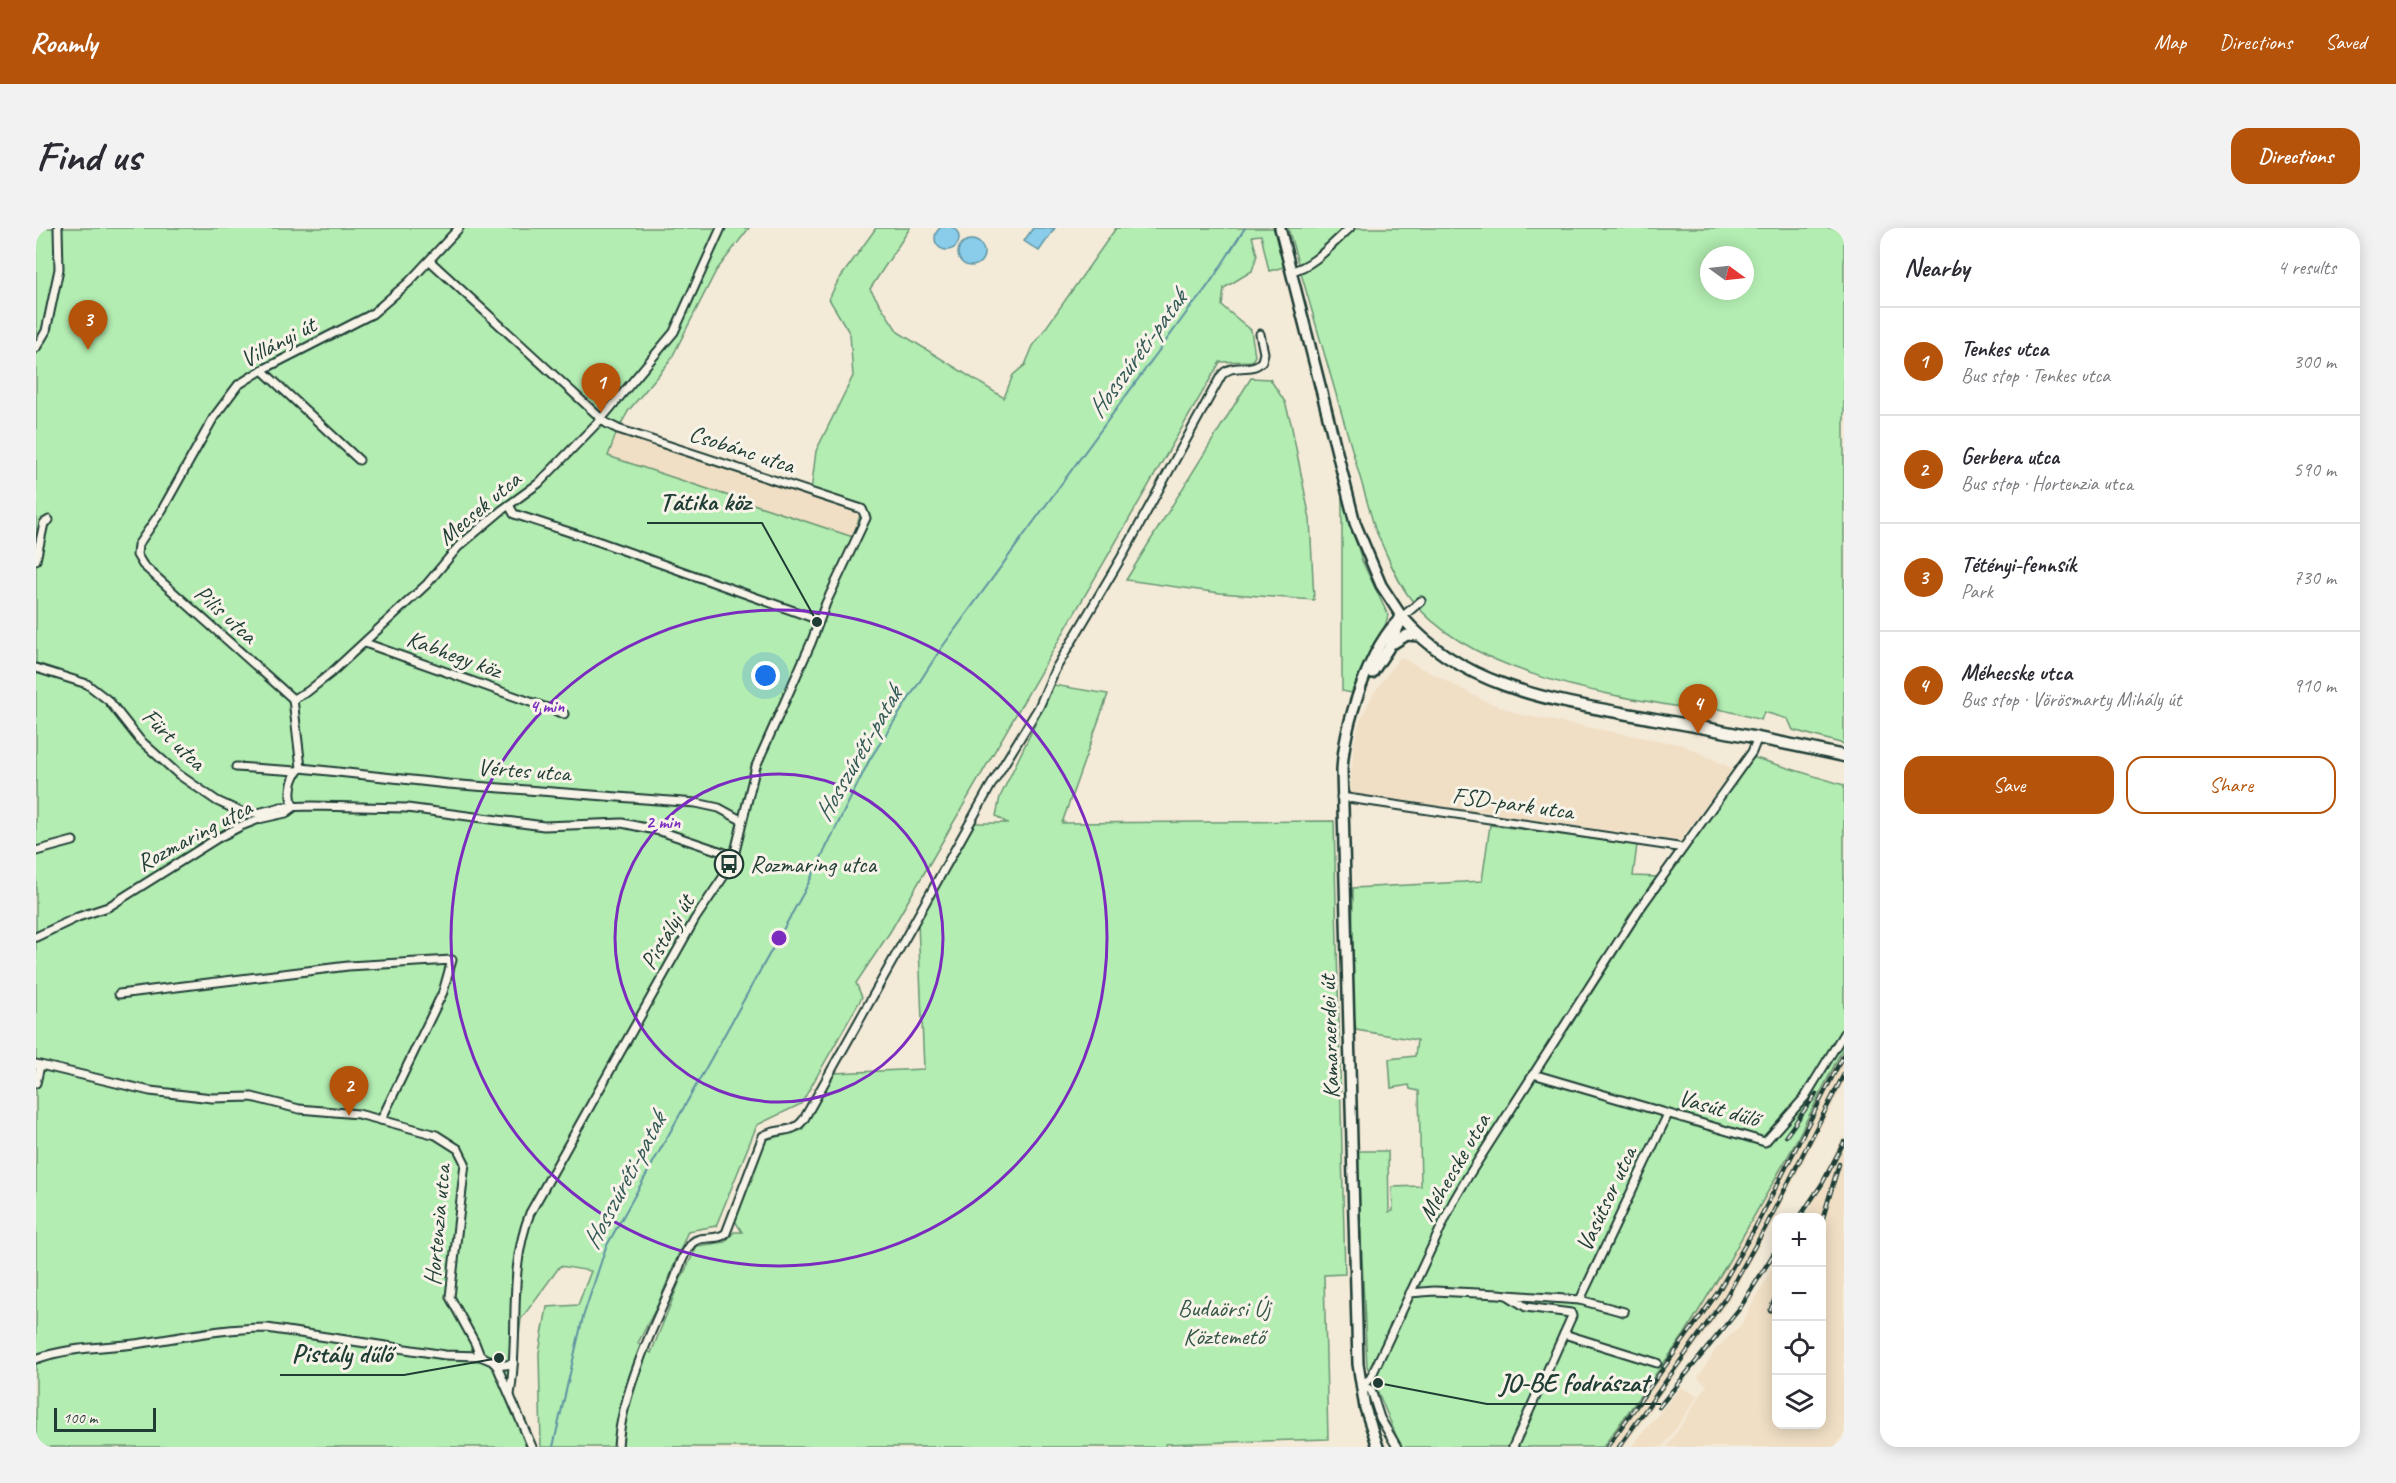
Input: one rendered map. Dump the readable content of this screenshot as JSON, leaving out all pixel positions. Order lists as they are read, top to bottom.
{
  "streets": {
    "street": [
      "Villányi út",
      "Csobánc utca",
      "Mecsek utca",
      "Pilis utca",
      "Kabhegy köz",
      "Fürt utca",
      "Vértes utca",
      "FSD-park utca",
      "Rozmaring utca",
      "Pistályi út",
      "Kamaraerdei út",
      "Vasút dűlő",
      "Méhecske utca",
      "Vasútsor utca",
      "Hortenzia utca"
    ]
  },
  "crossings": [
    ["Villányi út", "Csobánc utca"],
    ["Villányi út", "Pilis utca"],
    ["Csobánc utca", "Mecsek utca"],
    ["Csobánc utca", "Pistályi út"],
    ["Mecsek utca", "Pilis utca"],
    ["Mecsek utca", "Kabhegy köz"],
    ["Fürt utca", "Rozmaring utca"],
    ["Vértes utca", "Pistályi út"],
    ["FSD-park utca", "Kamaraerdei út"],
    ["Rozmaring utca", "Pistályi út"],
    ["Kamaraerdei út", "Méhecske utca"],
    ["Vasút dűlő", "Méhecske utca"],
    ["Vasút dűlő", "Vasútsor utca"]
  ],
  "water": ["Hosszúréti-patak"],
  "parks": ["Budaörsi Új Köztemető"],
  "places": {
    "other": ["Tátika köz", "Pistály dűlő", "JO-BE fodrászat"],
    "bus stop": ["Rozmaring utca"]
  },
  "scale_bar": "100 m",
  "north": "right",
  "page": {
    "header": "Roamly",
    "nav": ["Map", "Directions", "Saved"],
    "buttons": [
      "Directions",
      ["Save", "Share"]
    ],
    "title": "Find us",
    "heading": ["Nearby", "4 results"],
    "pins": [
      "3",
      "1",
      "4",
      "2"
    ],
    "list": [
      {
        "mark": "1",
        "name": "Tenkes utca",
        "note": "Bus stop · Tenkes utca",
        "value": "300 m"
      },
      {
        "mark": "2",
        "name": "Gerbera utca",
        "note": "Bus stop · Hortenzia utca",
        "value": "590 m"
      },
      {
        "mark": "3",
        "name": "Tétényi-fennsík",
        "note": "Park",
        "value": "730 m"
      },
      {
        "mark": "4",
        "name": "Méhecske utca",
        "note": "Bus stop · Vörösmarty Mihály út",
        "value": "910 m"
      }
    ],
    "map_buttons": ["+", "−"],
    "scale": "100 m"
  },
  "rings": ["4 min", "2 min"]
}
